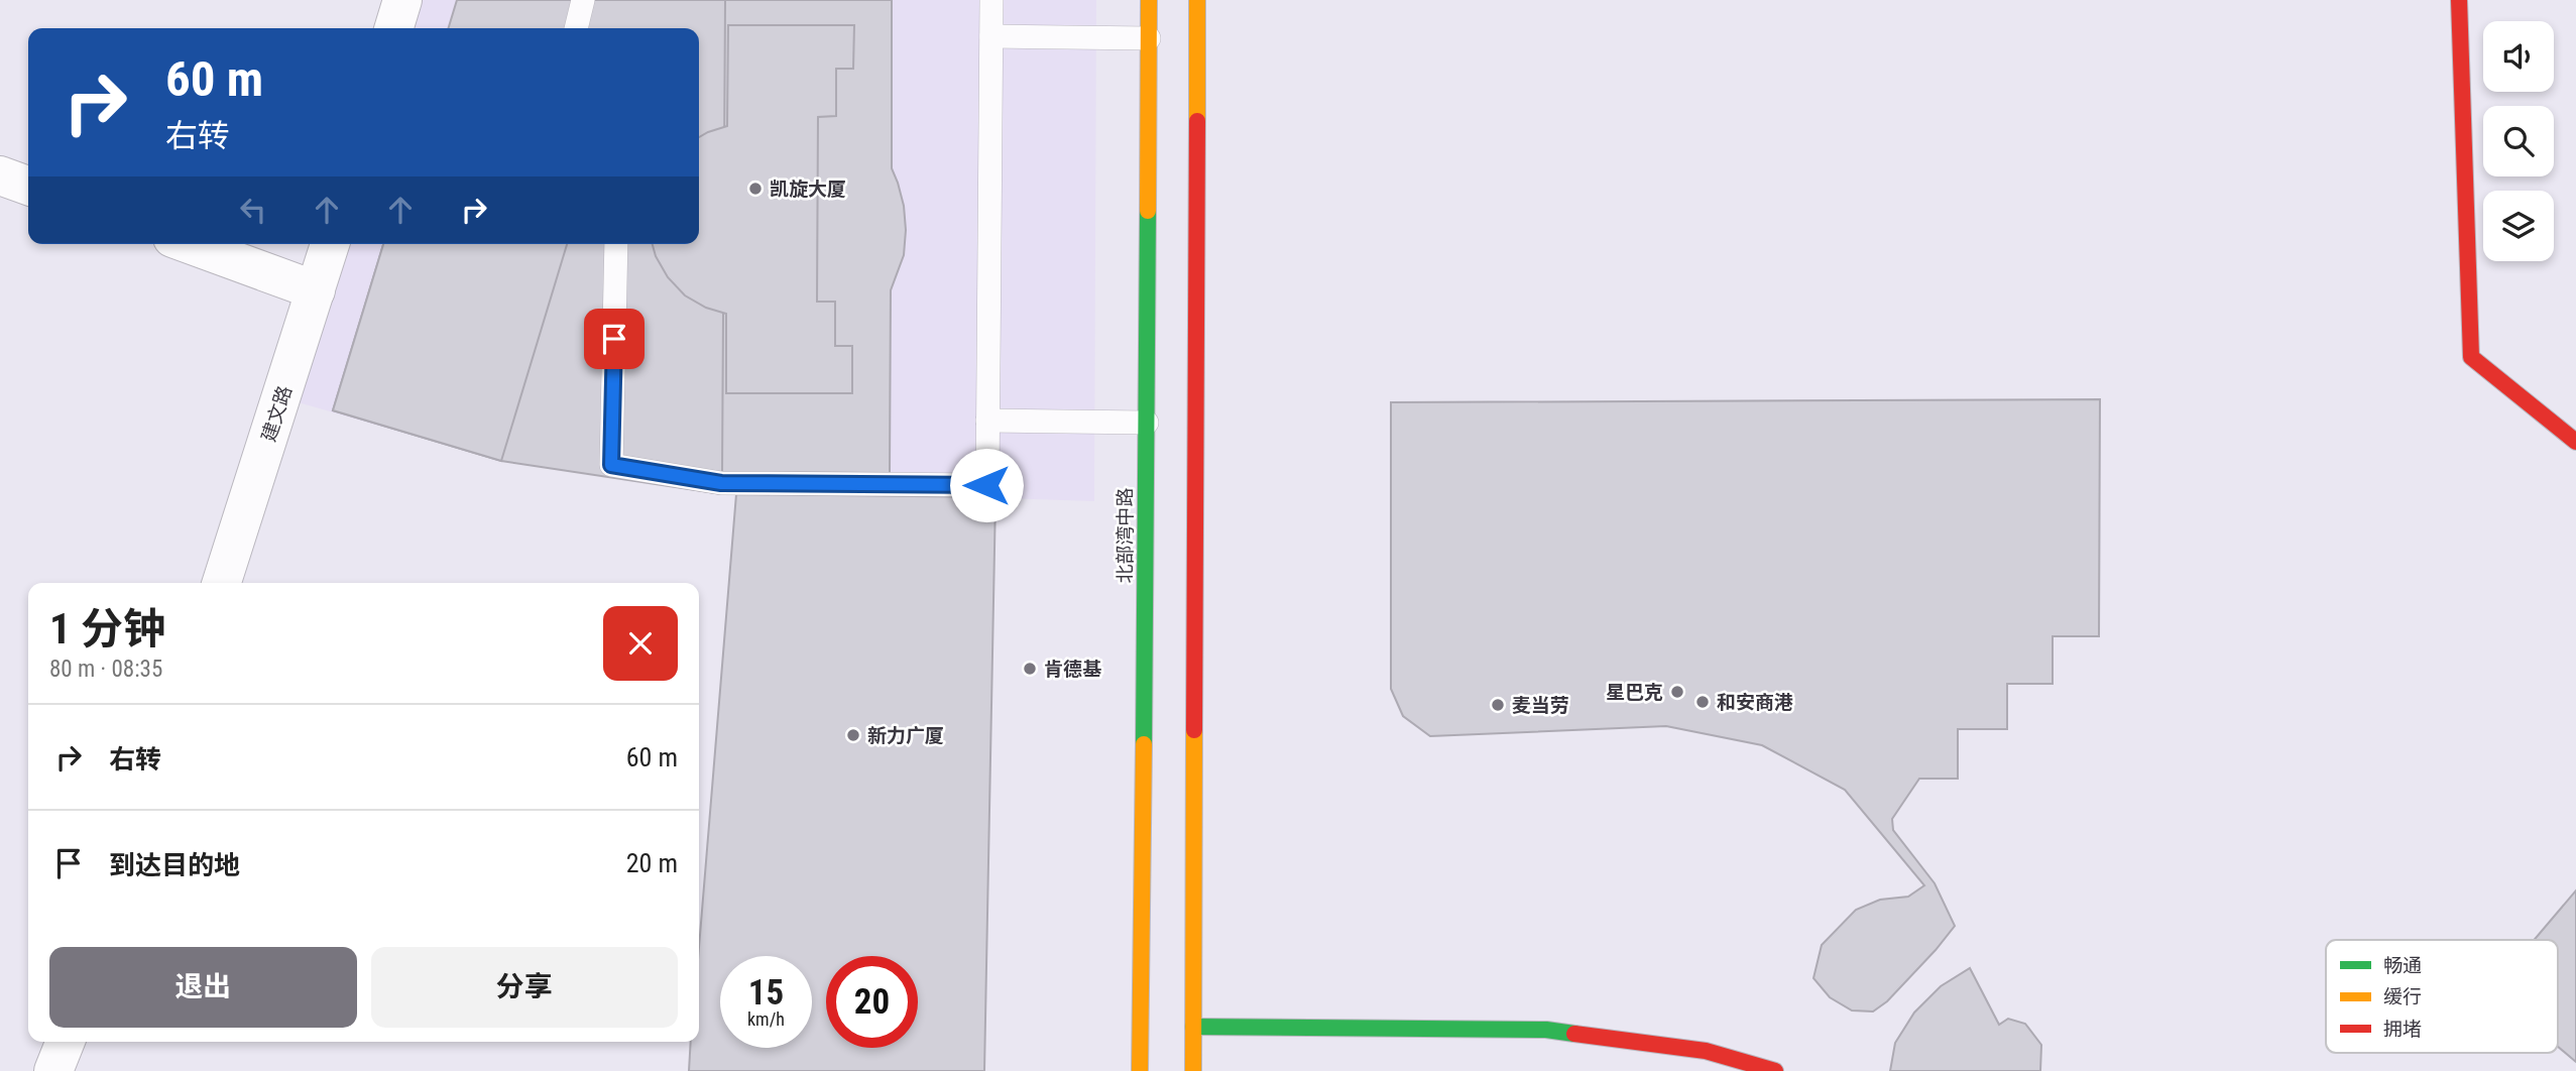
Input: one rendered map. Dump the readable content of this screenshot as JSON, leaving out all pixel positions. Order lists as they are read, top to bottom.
{
  "streets": {
    "main road": ["北部湾中路"],
    "street": ["建文路"]
  },
  "places": [
    "凯旋大厦",
    "肯德基",
    "星巴克",
    "和安商港",
    "麦当劳",
    "新力广厦"
  ],
  "legend": ["畅通", "缓行", "拥堵"],
  "page": {
    "turn": ["60 m", "右转"],
    "heading": ["1 分钟", "80 m · 08:35"],
    "list": [
      {
        "name": "右转",
        "value": "60 m"
      },
      {
        "name": "到达目的地",
        "value": "20 m"
      }
    ],
    "buttons": ["退出", "分享"],
    "speed": "15 km/h",
    "limit": "20"
  }
}
